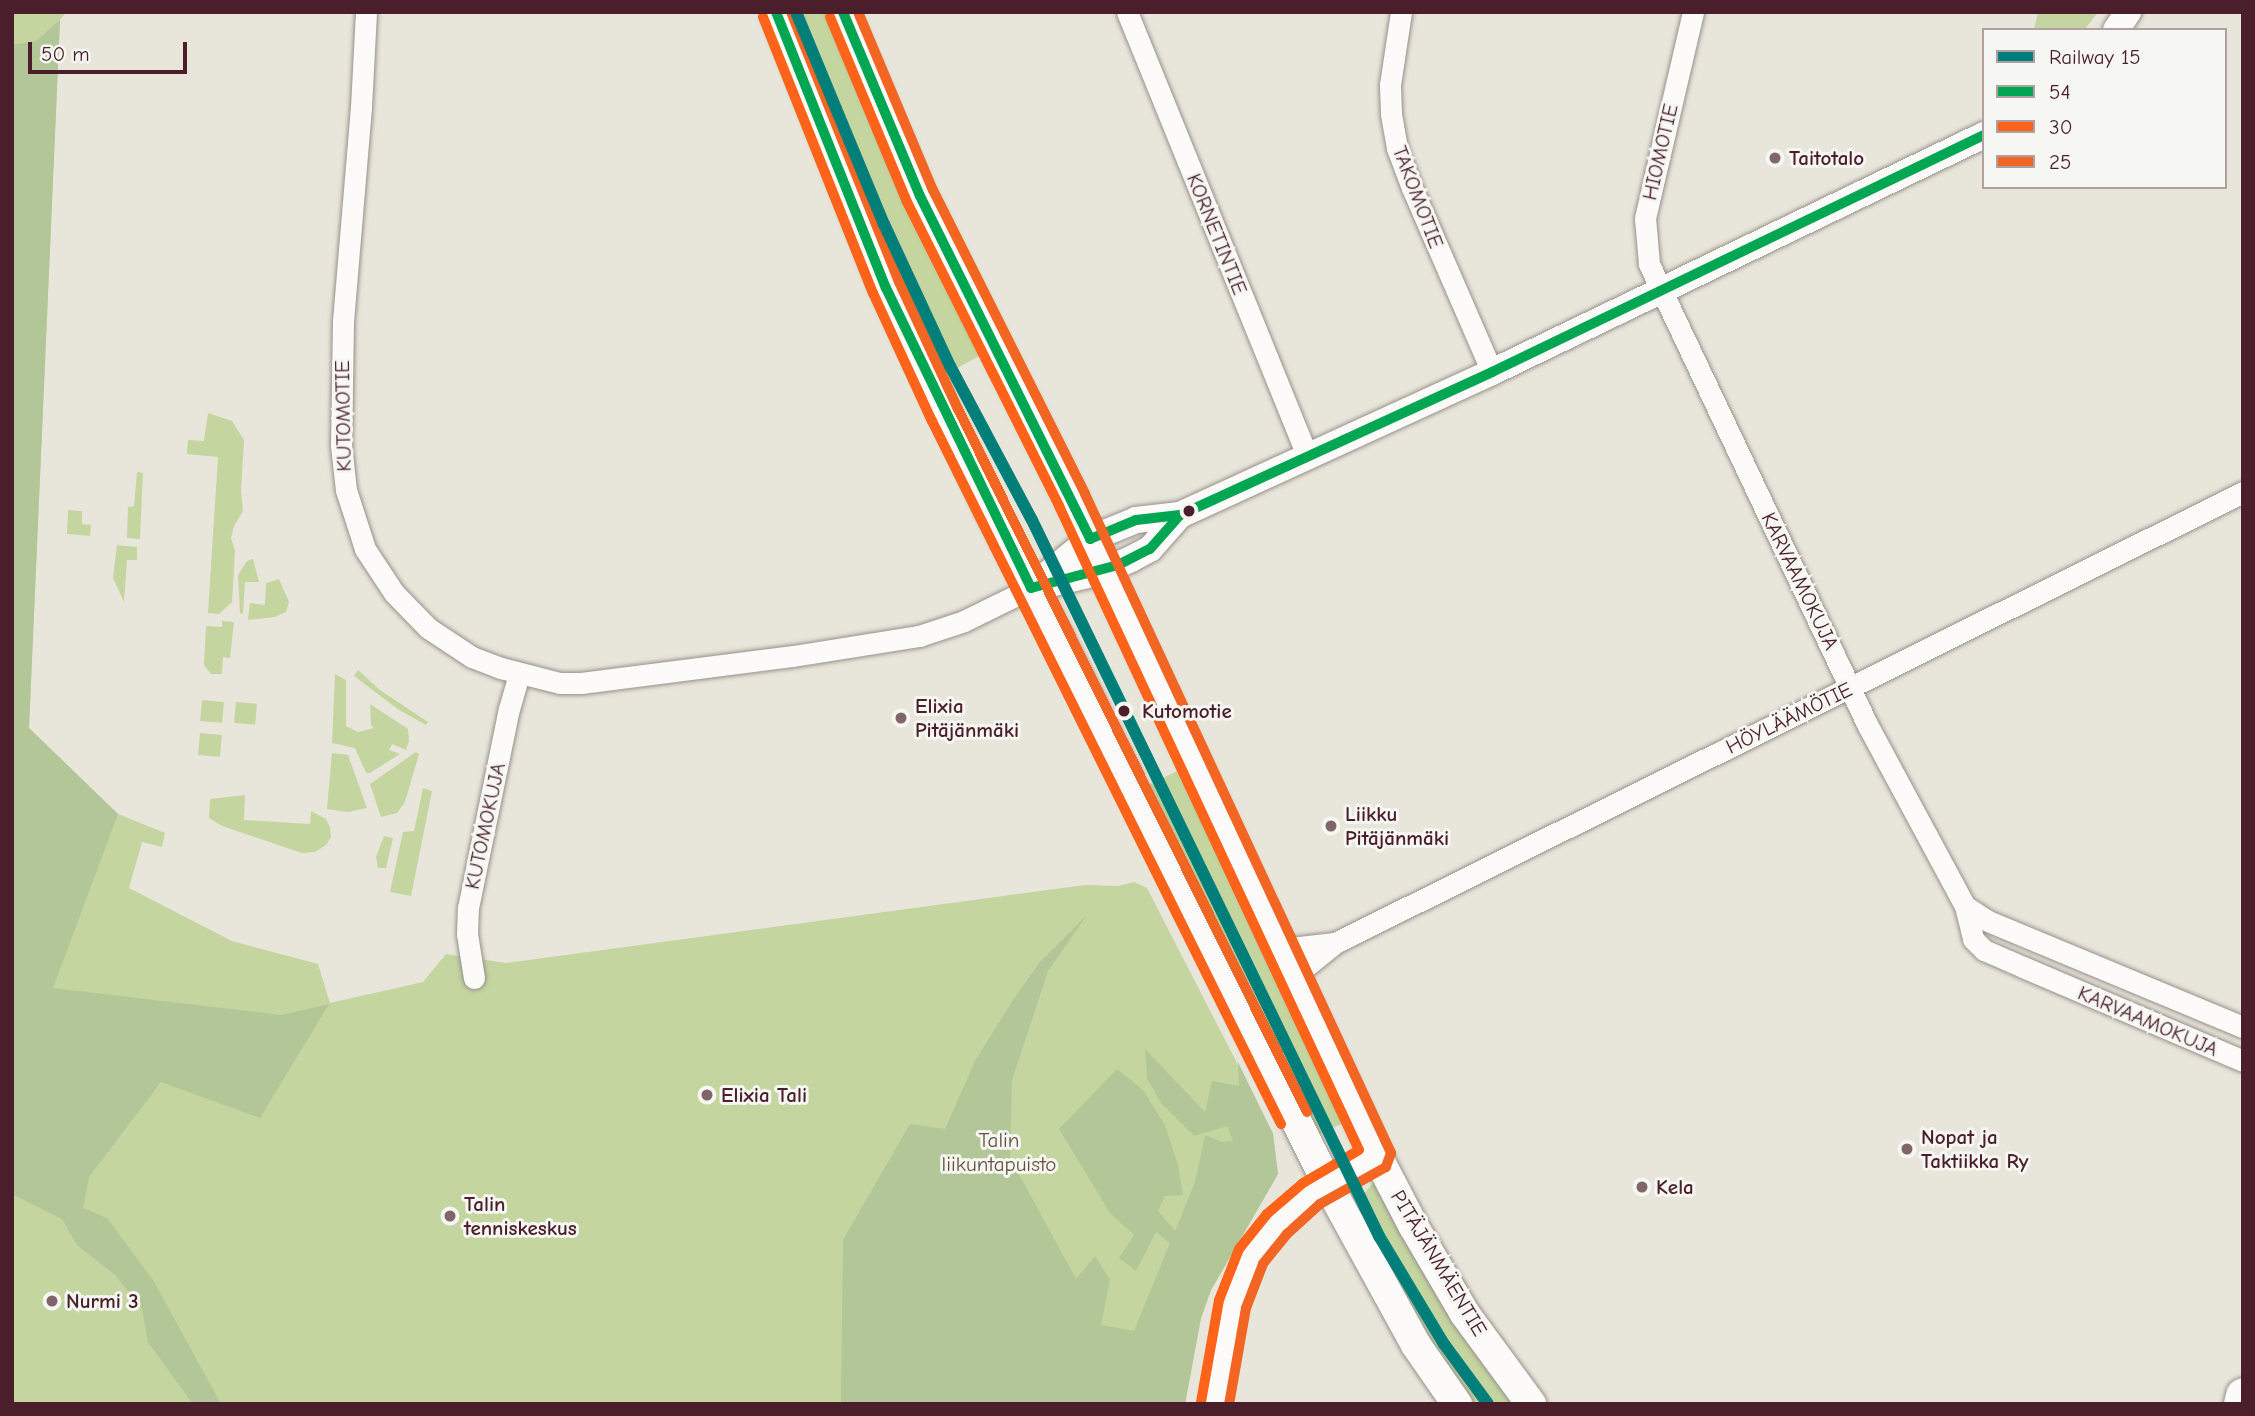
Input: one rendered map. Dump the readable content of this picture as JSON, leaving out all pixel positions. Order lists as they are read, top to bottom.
{
  "streets": {
    "main road": ["PITÄJÄNMÄENTIE"],
    "street": [
      "HIOMOTIE",
      "TAKOMOTIE",
      "KORNETINTIE",
      "KUTOMOTIE",
      "KARVAAMOKUJA",
      "HÖYLÄÄMÖTIE",
      "KUTOMOKUJA"
    ]
  },
  "crossings": [
    ["HIOMOTIE", "KARVAAMOKUJA"],
    ["KUTOMOTIE", "KUTOMOKUJA"],
    ["KARVAAMOKUJA", "HÖYLÄÄMÖTIE"],
    ["HÖYLÄÄMÖTIE", "PITÄJÄNMÄENTIE"]
  ],
  "parks": ["Talin liikuntapuisto"],
  "places": [
    "Taitotalo",
    "Kutomotie",
    "Elixia Pitäjänmäki",
    "Liikku Pitäjänmäki",
    "Elixia Tali",
    "Nopat ja Taktiikka Ry",
    "Kela",
    "Talin tenniskeskus",
    "Nurmi 3"
  ],
  "lines": [
    "rail line 15",
    "transit line 54",
    "transit line 25",
    "transit line 30"
  ],
  "legend": [
    "Railway 15",
    "54",
    "30",
    "25"
  ],
  "scale_bar": "50 m"
}
